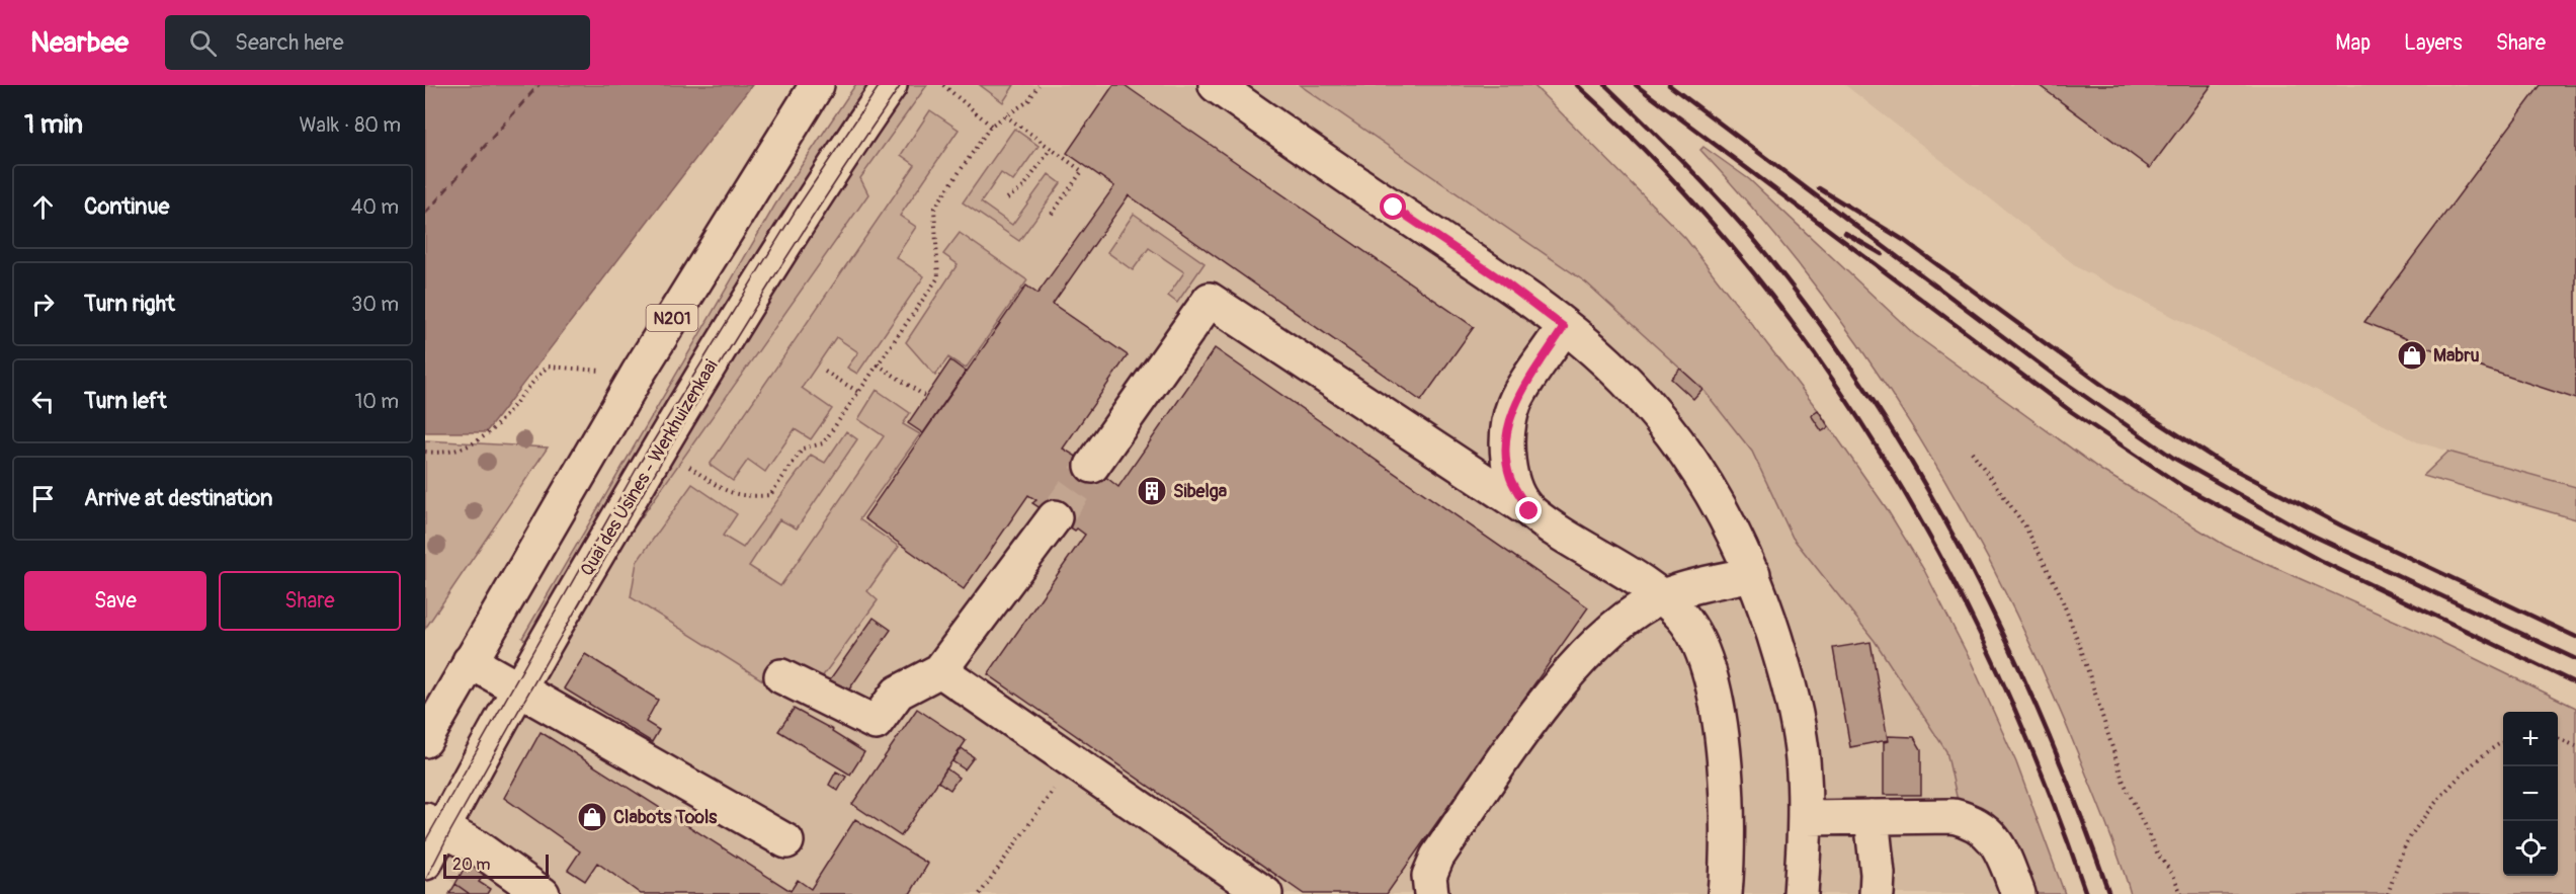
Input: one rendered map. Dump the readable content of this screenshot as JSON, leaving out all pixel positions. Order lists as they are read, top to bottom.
{
  "streets": {
    "street": ["N201", "Quai des Usines - Werkhuizenkaai"]
  },
  "places": {
    "shop": ["Mabru", "Clabots Tools"],
    "building": ["Sibelga"]
  },
  "scale_bar": "20 m",
  "page": {
    "header": "Nearbee",
    "search": "Search here",
    "nav": ["Map", "Layers", "Share"],
    "heading": ["1 min", "Walk · 80 m"],
    "list": [
      ["Continue", "40 m"],
      ["Turn right", "30 m"],
      ["Turn left", "10 m"],
      "Arrive at destination"
    ],
    "buttons": ["Save", "Share"],
    "map_buttons": ["+", "−"],
    "scale": "20 m"
  }
}
